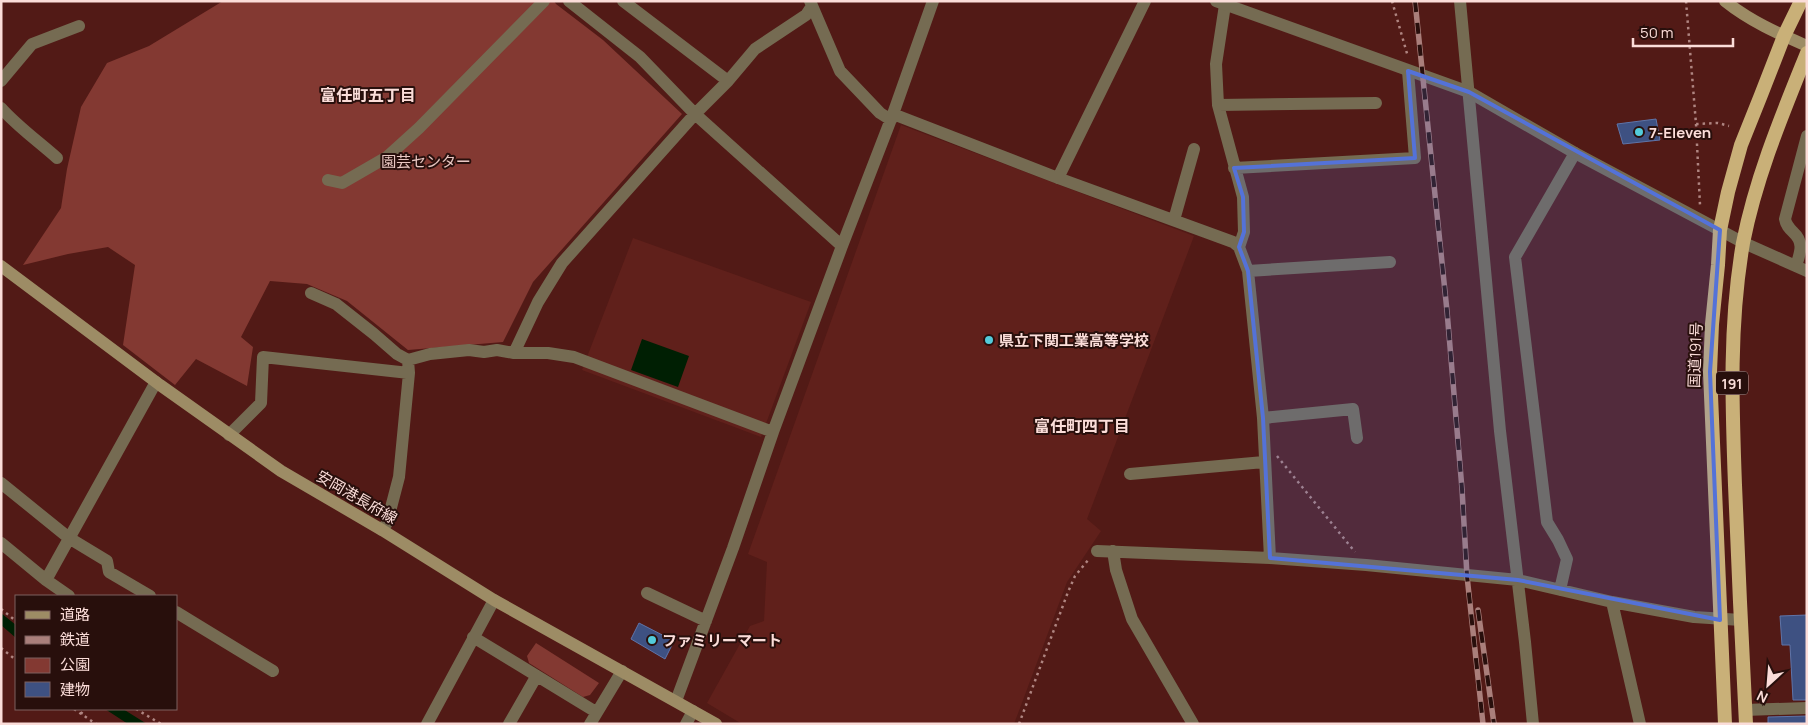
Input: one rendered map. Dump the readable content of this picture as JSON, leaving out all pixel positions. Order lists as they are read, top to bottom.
{
  "streets": {
    "highway": ["国道191号", "191"],
    "main road": ["安岡港長府線"]
  },
  "districts": ["富任町五丁目", "富任町四丁目"],
  "parks": ["園芸センター"],
  "places": ["7-Eleven", "県立下関工業高等学校", "ファミリーマート"],
  "legend": [
    "道路",
    "鉄道",
    "公園",
    "建物"
  ],
  "scale_bar": "50 m",
  "north": "bottom left"
}
